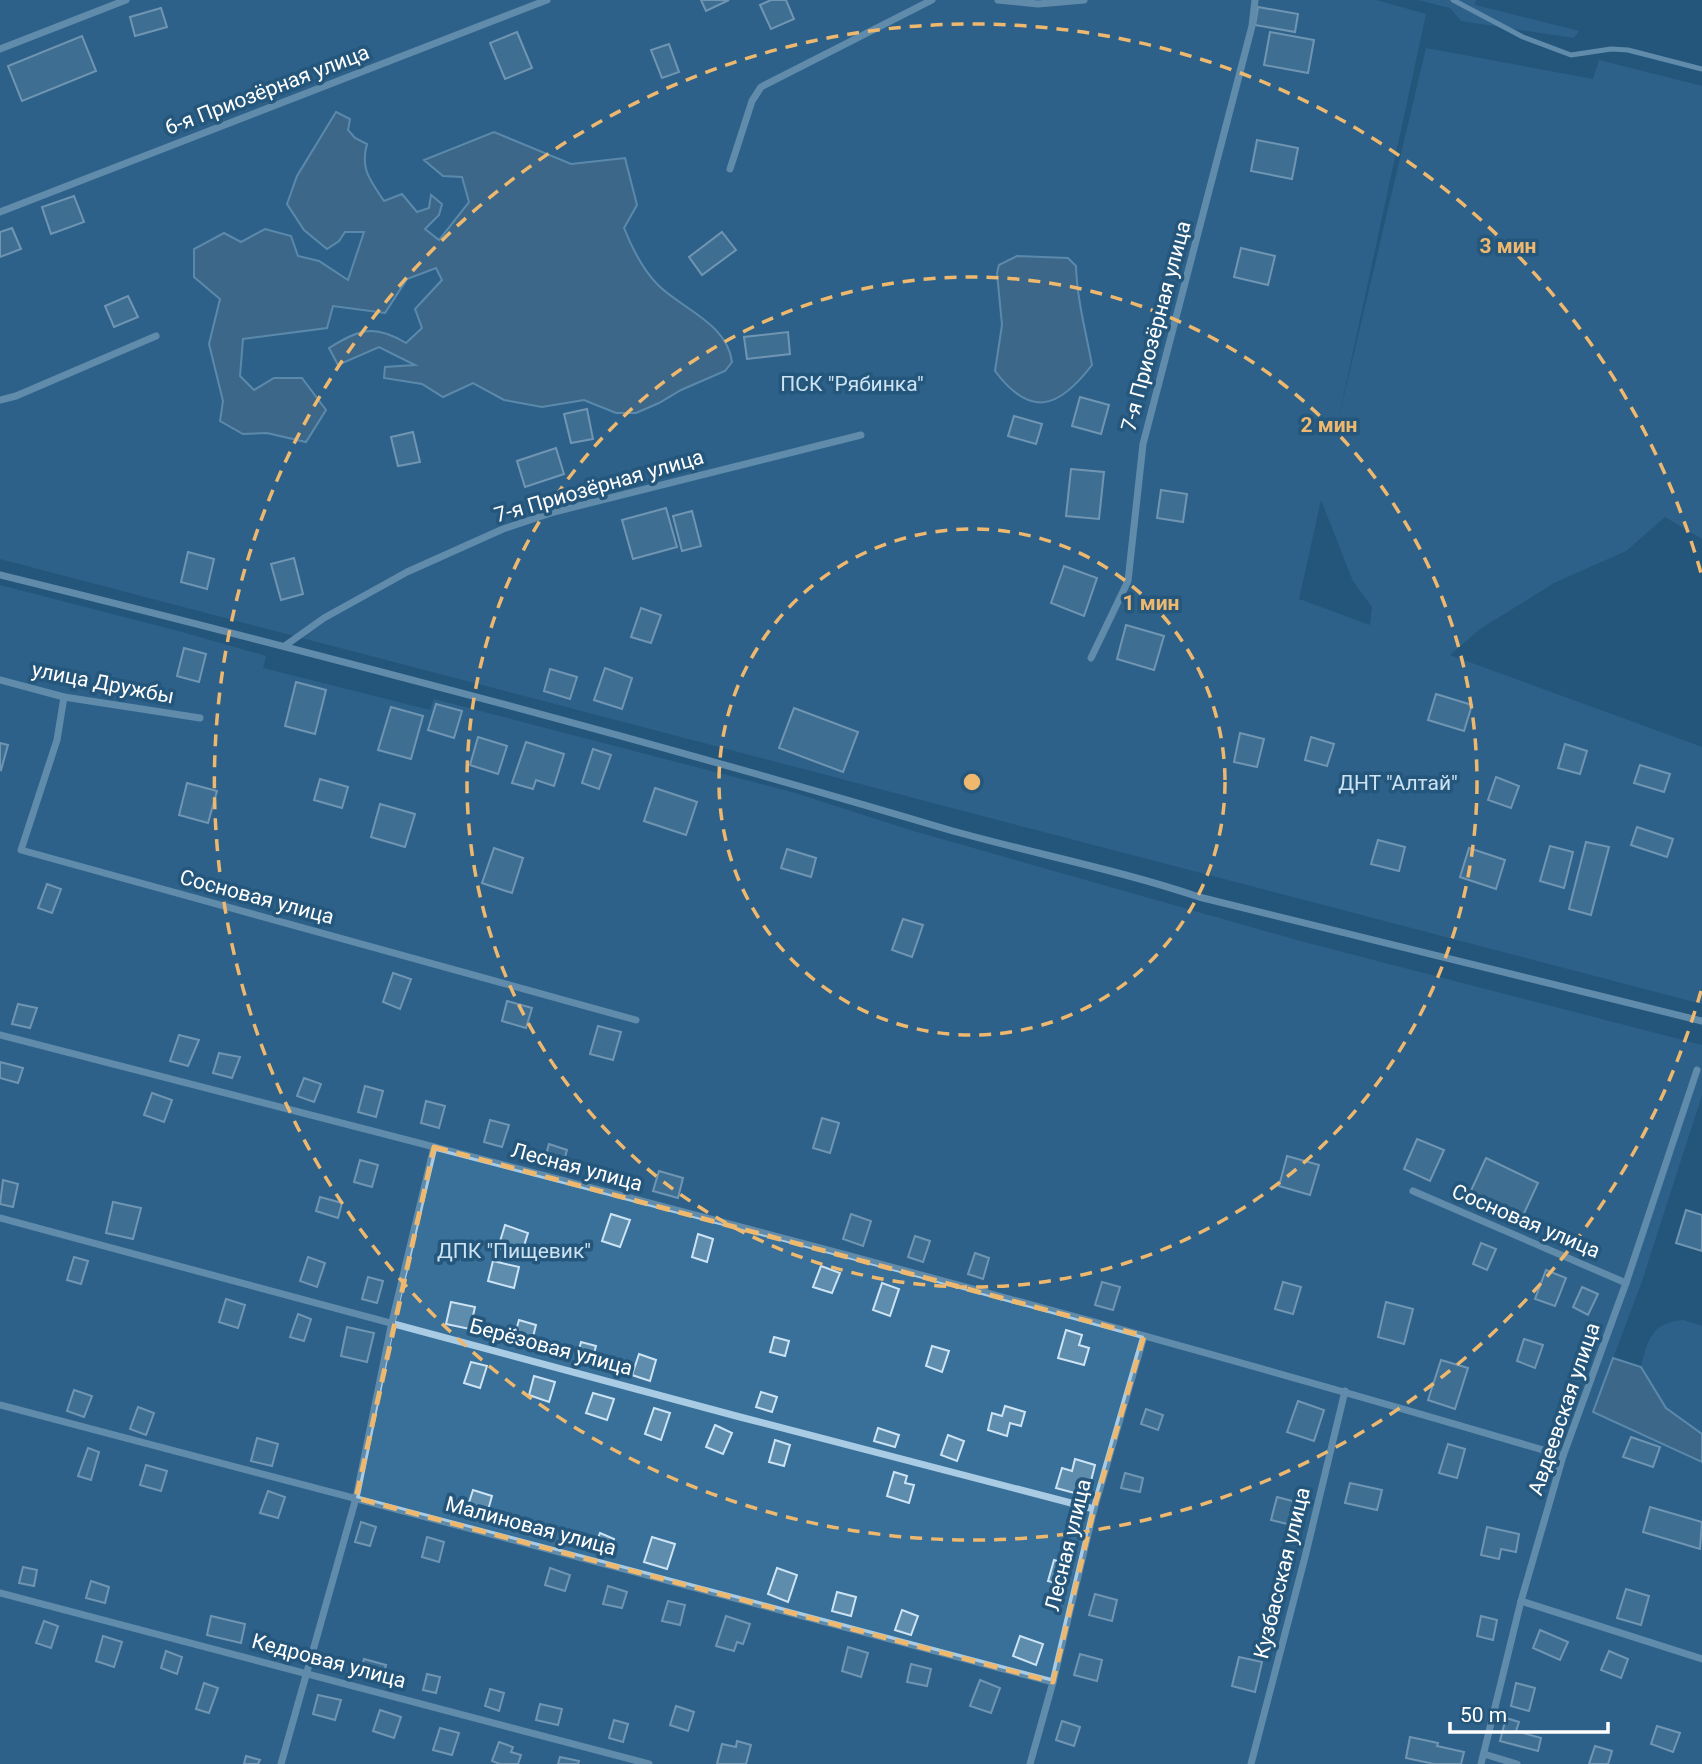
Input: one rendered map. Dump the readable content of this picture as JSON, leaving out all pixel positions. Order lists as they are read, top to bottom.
{
  "streets": {
    "street": [
      "6-я Приозёрная улица",
      "7-я Приозёрная улица",
      "улица Дружбы",
      "Сосновая улица",
      "Лесная улица",
      "Берёзовая улица",
      "Авдеевская улица",
      "Малиновая улица",
      "Кузбасская улица",
      "Кедровая улица"
    ]
  },
  "crossings": [
    ["улица Дружбы", "Сосновая улица"],
    ["Сосновая улица", "Авдеевская улица"],
    ["Лесная улица", "Берёзовая улица"],
    ["Лесная улица", "Авдеевская улица"],
    ["Лесная улица", "Малиновая улица"],
    ["Лесная улица", "Кузбасская улица"]
  ],
  "parks": ["ПСК \"Рябинка\"", "ДНТ \"Алтай\"", "ДПК \"Пищевик\""],
  "scale_bar": "50 m",
  "rings": ["3 мин", "2 мин", "1 мин"]
}
